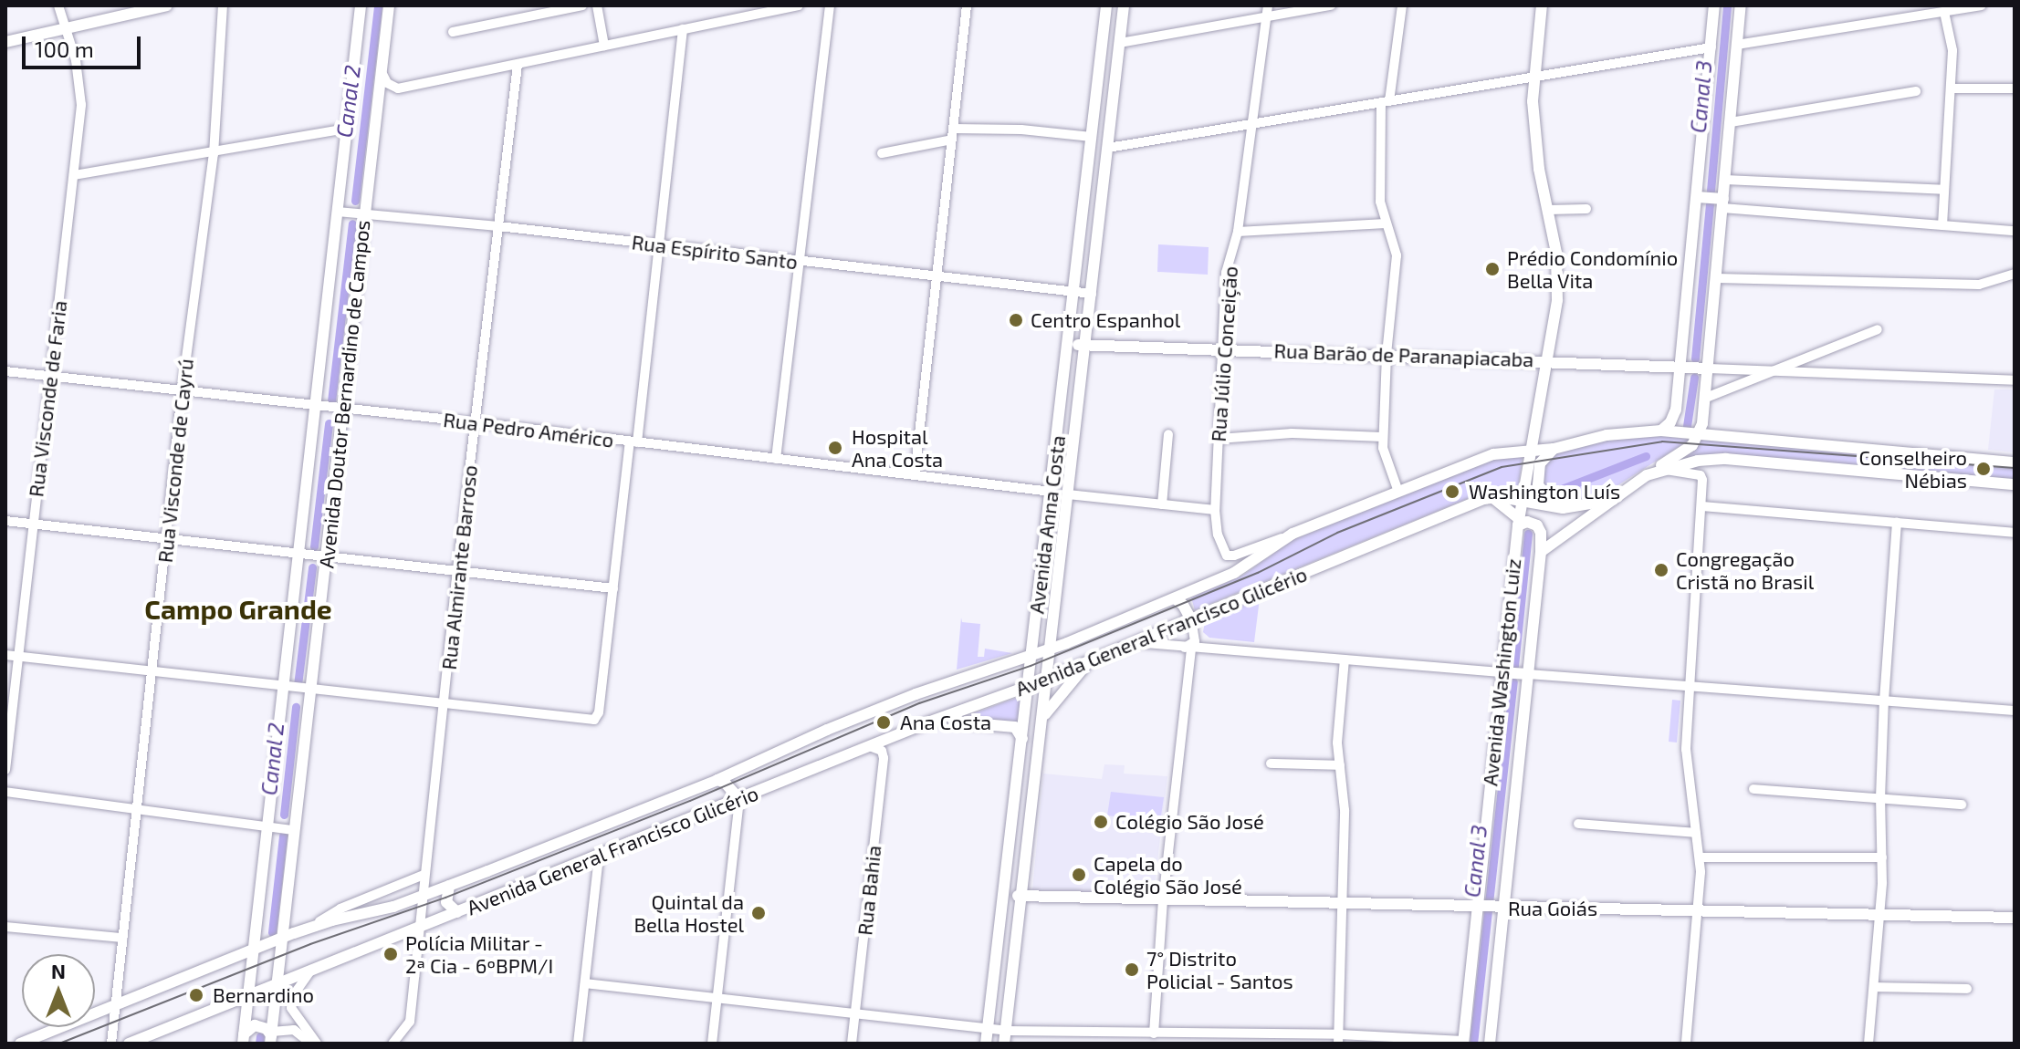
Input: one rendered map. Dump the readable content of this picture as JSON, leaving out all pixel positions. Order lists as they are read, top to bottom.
{
  "streets": {
    "main road": [
      "Rua Barão de Paranapiacaba",
      "Avenida Doutor Bernardino de Campos",
      "Avenida Anna Costa",
      "Avenida General Francisco Glicério",
      "Avenida Washington Luiz",
      "Rua Goiás"
    ],
    "street": [
      "Rua Espírito Santo",
      "Rua Júlio Conceição",
      "Rua Visconde de Faria",
      "Rua Pedro Américo",
      "Rua Visconde de Cayrú",
      "Rua Almirante Barroso",
      "Rua Bahia"
    ]
  },
  "crossings": [
    ["Rua Espírito Santo", "Avenida Doutor Bernardino de Campos"],
    ["Rua Espírito Santo", "Avenida Anna Costa"],
    ["Rua Espírito Santo", "Rua Almirante Barroso"],
    ["Rua Júlio Conceição", "Rua Barão de Paranapiacaba"],
    ["Rua Júlio Conceição", "Avenida General Francisco Glicério"],
    ["Rua Barão de Paranapiacaba", "Avenida Anna Costa"],
    ["Rua Barão de Paranapiacaba", "Avenida Washington Luiz"],
    ["Avenida Doutor Bernardino de Campos", "Rua Pedro Américo"],
    ["Avenida Doutor Bernardino de Campos", "Avenida General Francisco Glicério"],
    ["Rua Visconde de Faria", "Rua Pedro Américo"],
    ["Rua Pedro Américo", "Rua Visconde de Cayrú"],
    ["Rua Pedro Américo", "Avenida Anna Costa"],
    ["Rua Pedro Américo", "Rua Almirante Barroso"],
    ["Rua Visconde de Cayrú", "Avenida General Francisco Glicério"],
    ["Avenida Anna Costa", "Avenida General Francisco Glicério"],
    ["Avenida Anna Costa", "Rua Goiás"],
    ["Rua Almirante Barroso", "Avenida General Francisco Glicério"],
    ["Avenida General Francisco Glicério", "Avenida Washington Luiz"],
    ["Avenida General Francisco Glicério", "Rua Bahia"],
    ["Avenida Washington Luiz", "Rua Goiás"]
  ],
  "districts": ["Campo Grande"],
  "water": ["Canal 3", "Canal 2"],
  "places": [
    "Prédio Condomínio Bella Vita",
    "Centro Espanhol",
    "Hospital Ana Costa",
    "Conselheiro Nébias",
    "Washington Luís",
    "Congregação Cristã no Brasil",
    "Ana Costa",
    "Colégio São José",
    "Capela do Colégio São José",
    "Quintal da Bella Hostel",
    "Polícia Militar - 2ª Cia - 6ºBPM/I",
    "7° Distrito Policial - Santos",
    "Bernardino"
  ],
  "scale_bar": "100 m",
  "north": "top"
}
